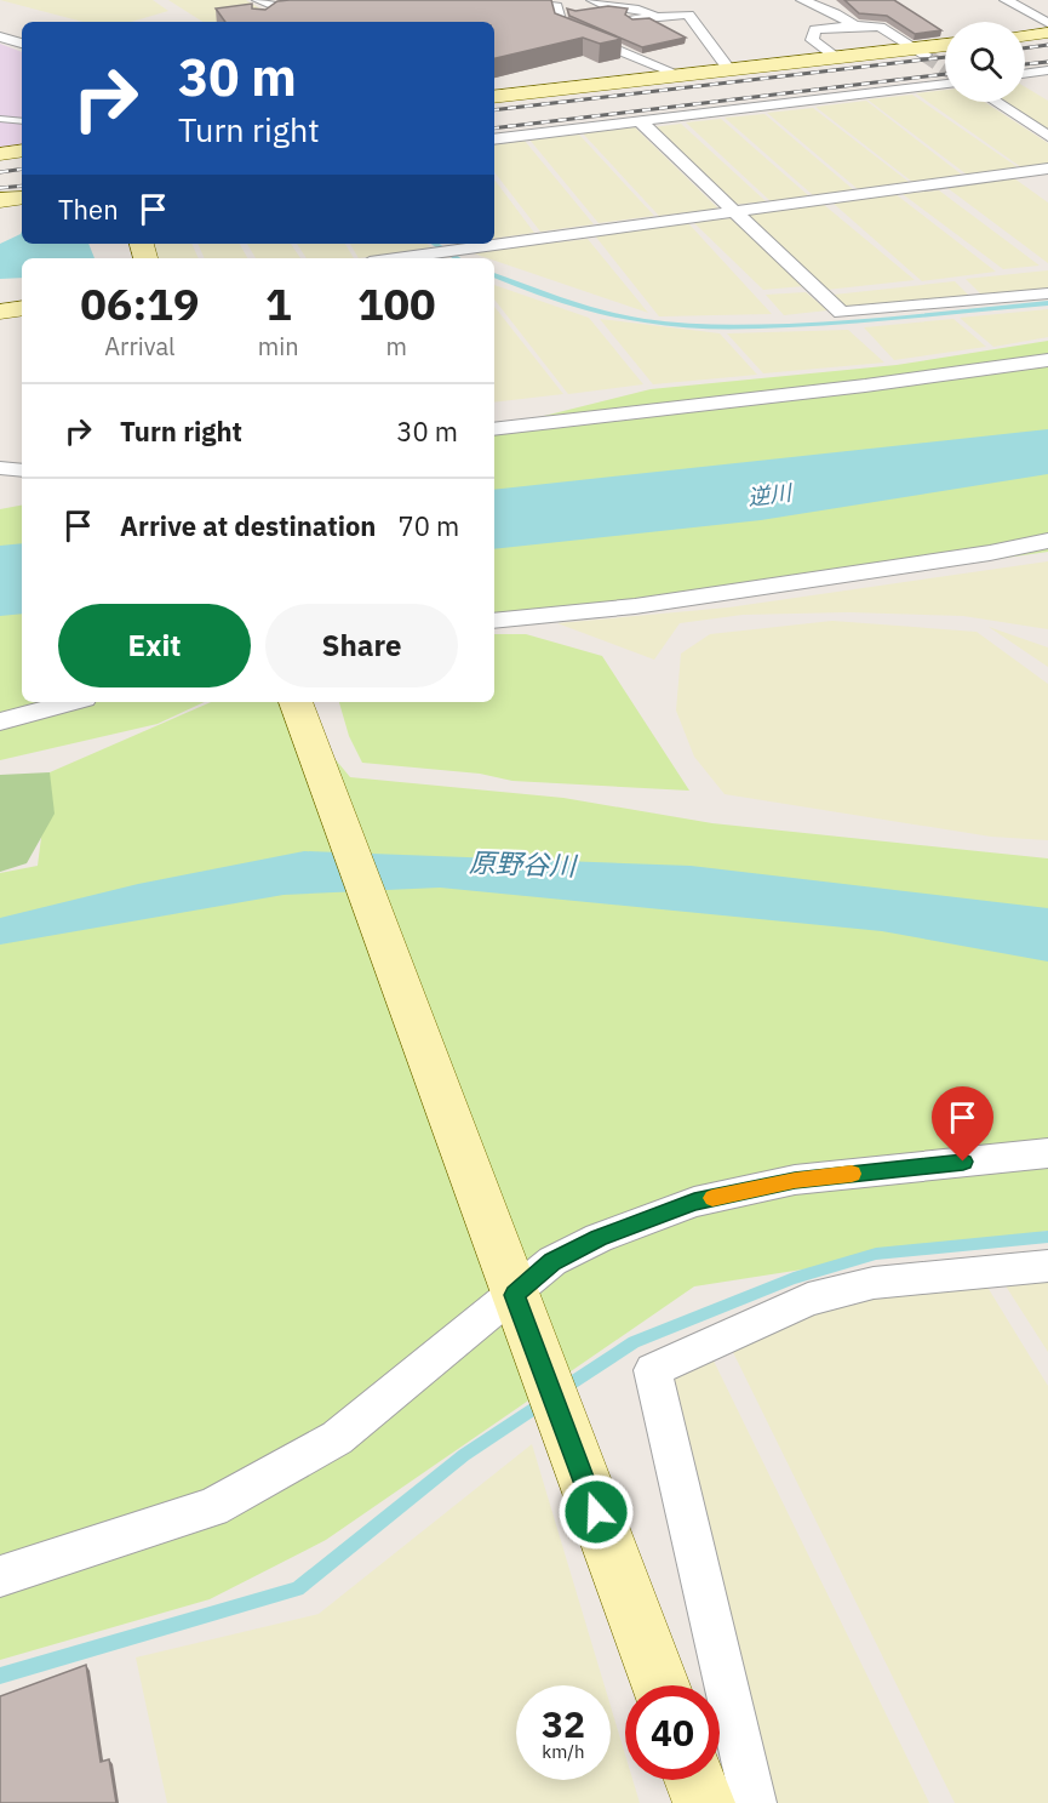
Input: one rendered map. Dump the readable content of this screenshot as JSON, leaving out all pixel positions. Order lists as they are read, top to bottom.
{
  "water": ["逆川", "原野谷川"],
  "page": {
    "turn": ["30 m", "Turn right"],
    "then": "Then",
    "eta": [
      "06:19",
      "Arrival",
      "1",
      "min",
      "100",
      "m"
    ],
    "list": [
      {
        "name": "Turn right",
        "value": "30 m"
      },
      {
        "name": "Arrive at destination",
        "value": "70 m"
      }
    ],
    "buttons": ["Exit", "Share"],
    "speed": "32 km/h",
    "limit": "40"
  }
}
